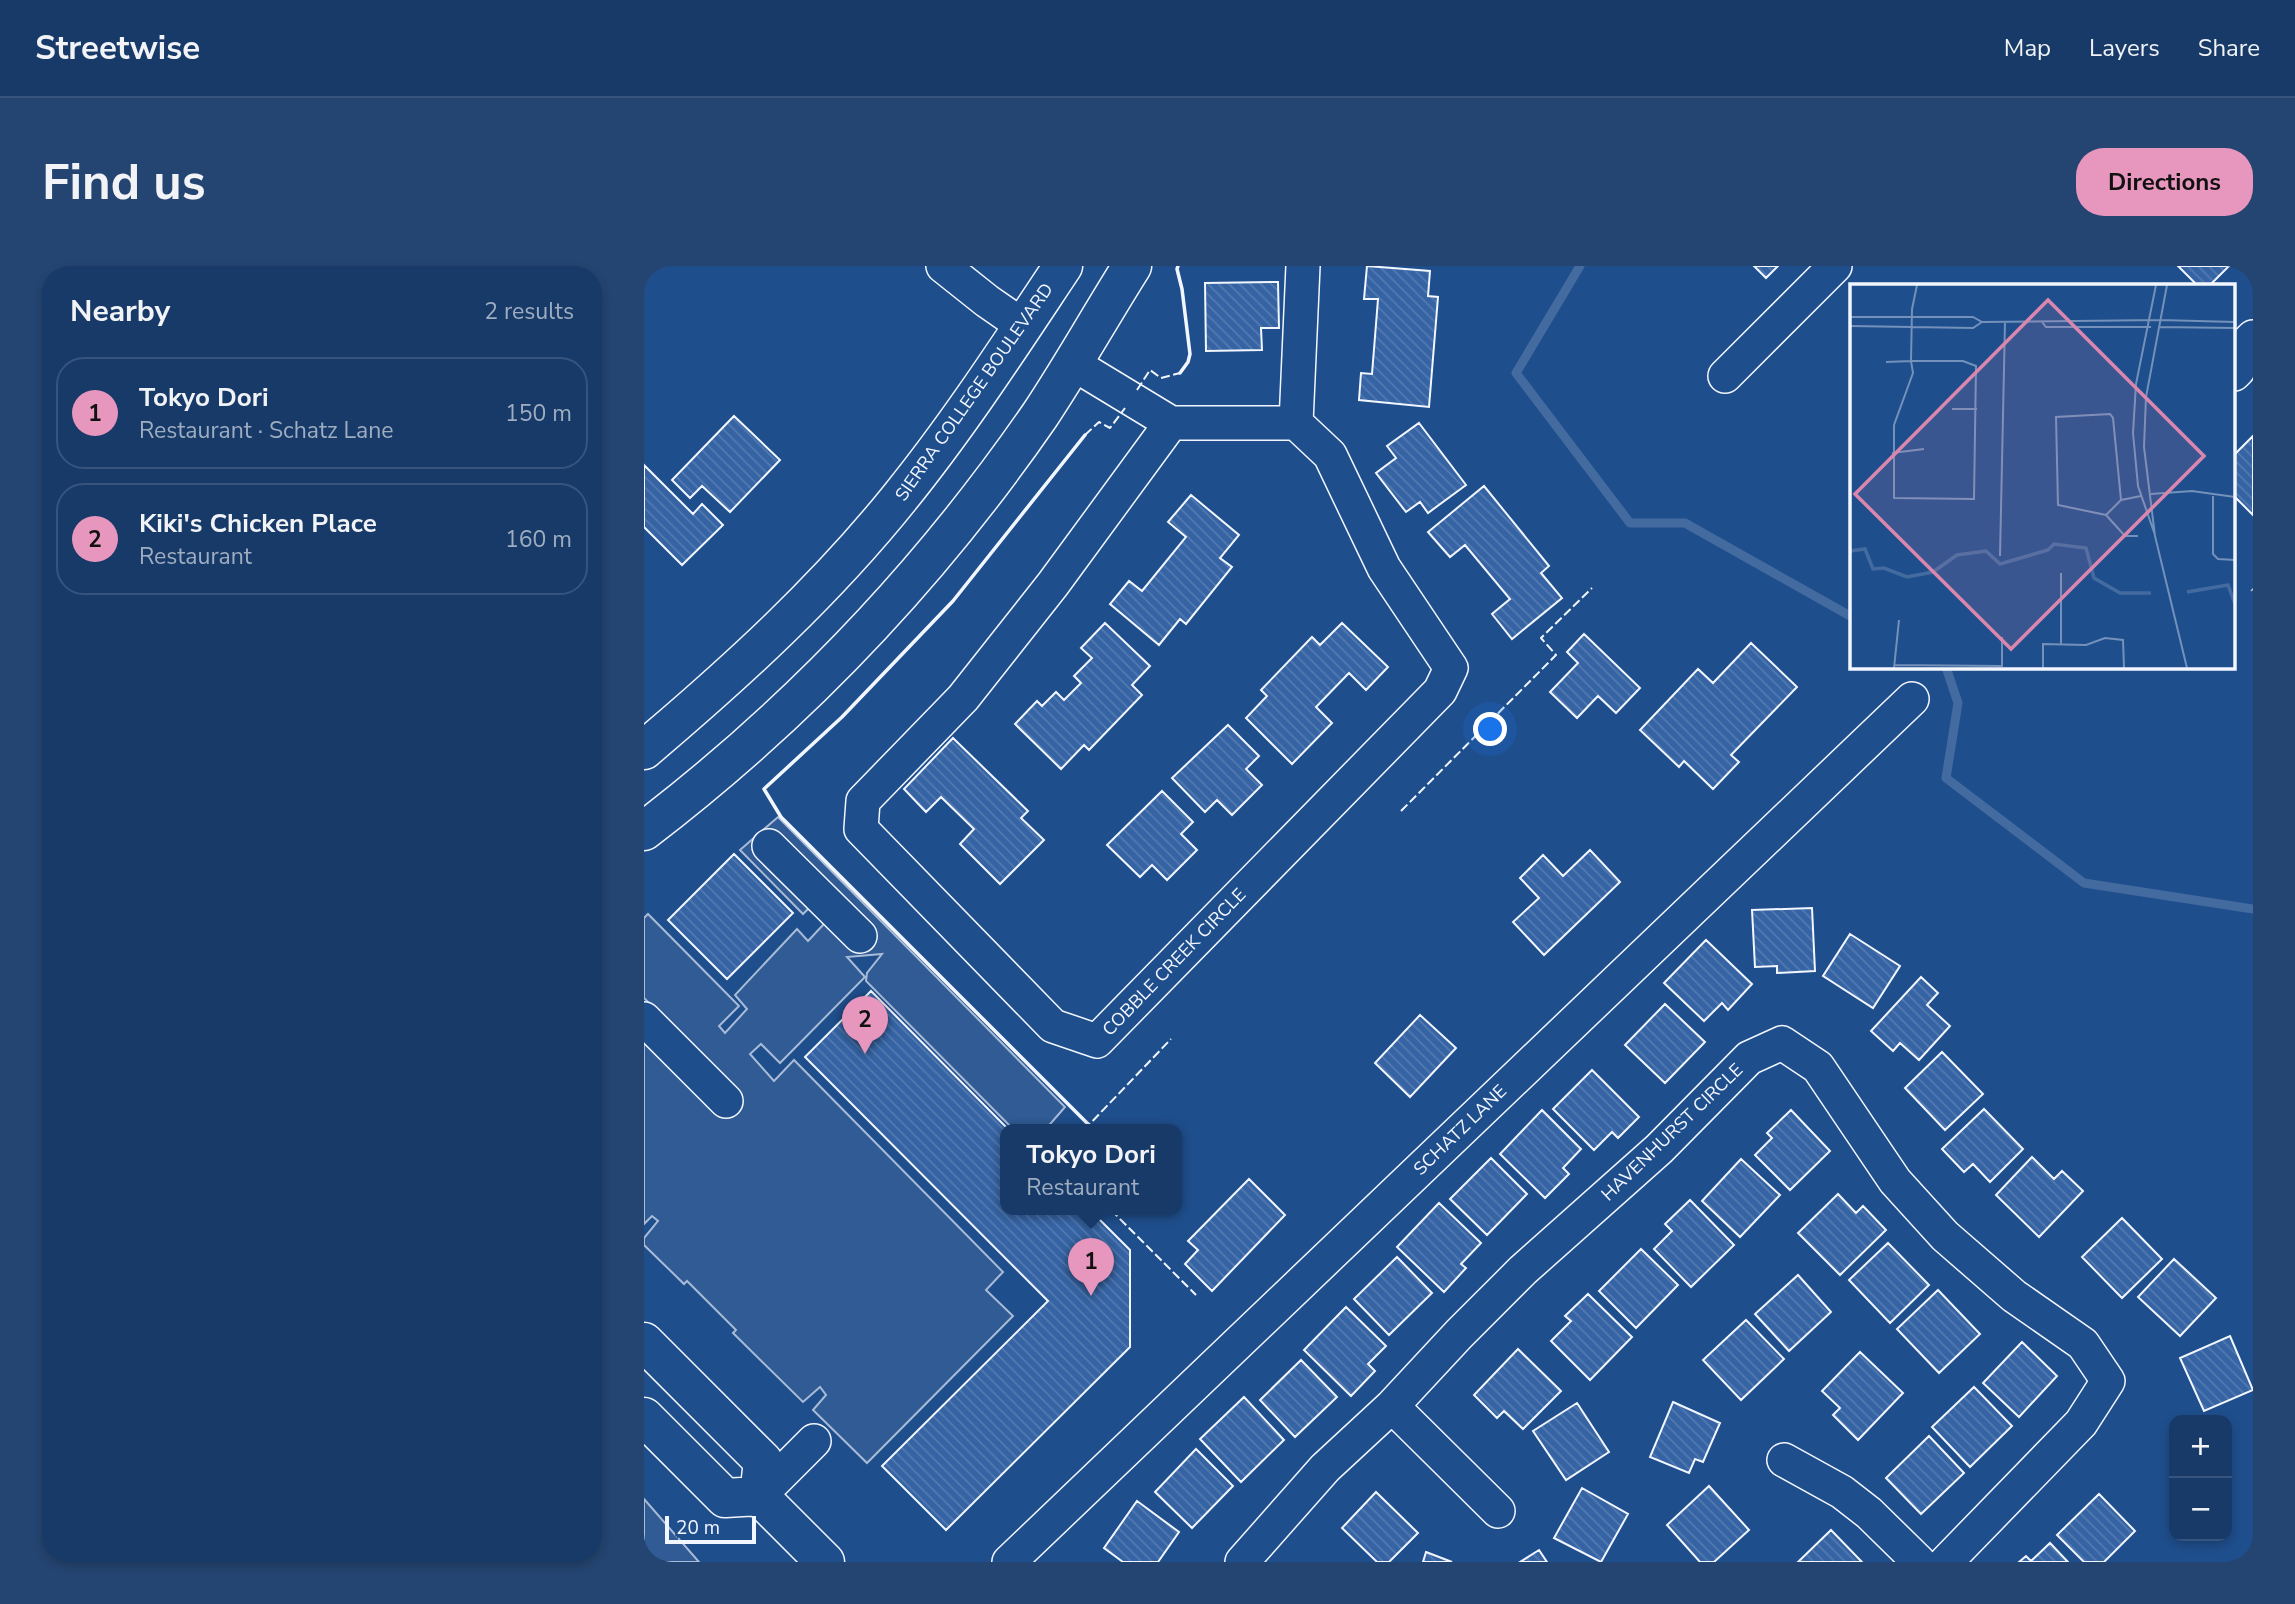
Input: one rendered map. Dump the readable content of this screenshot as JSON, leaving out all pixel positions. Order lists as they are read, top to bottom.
{
  "streets": {
    "main road": ["SIERRA COLLEGE BOULEVARD"],
    "street": ["COBBLE CREEK CIRCLE", "SCHATZ LANE", "HAVENHURST CIRCLE"]
  },
  "scale_bar": "20 m",
  "page": {
    "header": "Streetwise",
    "nav": ["Map", "Layers", "Share"],
    "buttons": "Directions",
    "title": "Find us",
    "heading": ["Nearby", "2 results"],
    "list": [
      {
        "mark": "1",
        "name": "Tokyo Dori",
        "note": "Restaurant · Schatz Lane",
        "value": "150 m"
      },
      {
        "mark": "2",
        "name": "Kiki's Chicken Place",
        "note": "Restaurant",
        "value": "160 m"
      }
    ],
    "pins": ["2", "1"],
    "popup": ["Tokyo Dori", "Restaurant"],
    "map_buttons": ["+", "−"],
    "scale": "20 m"
  }
}
